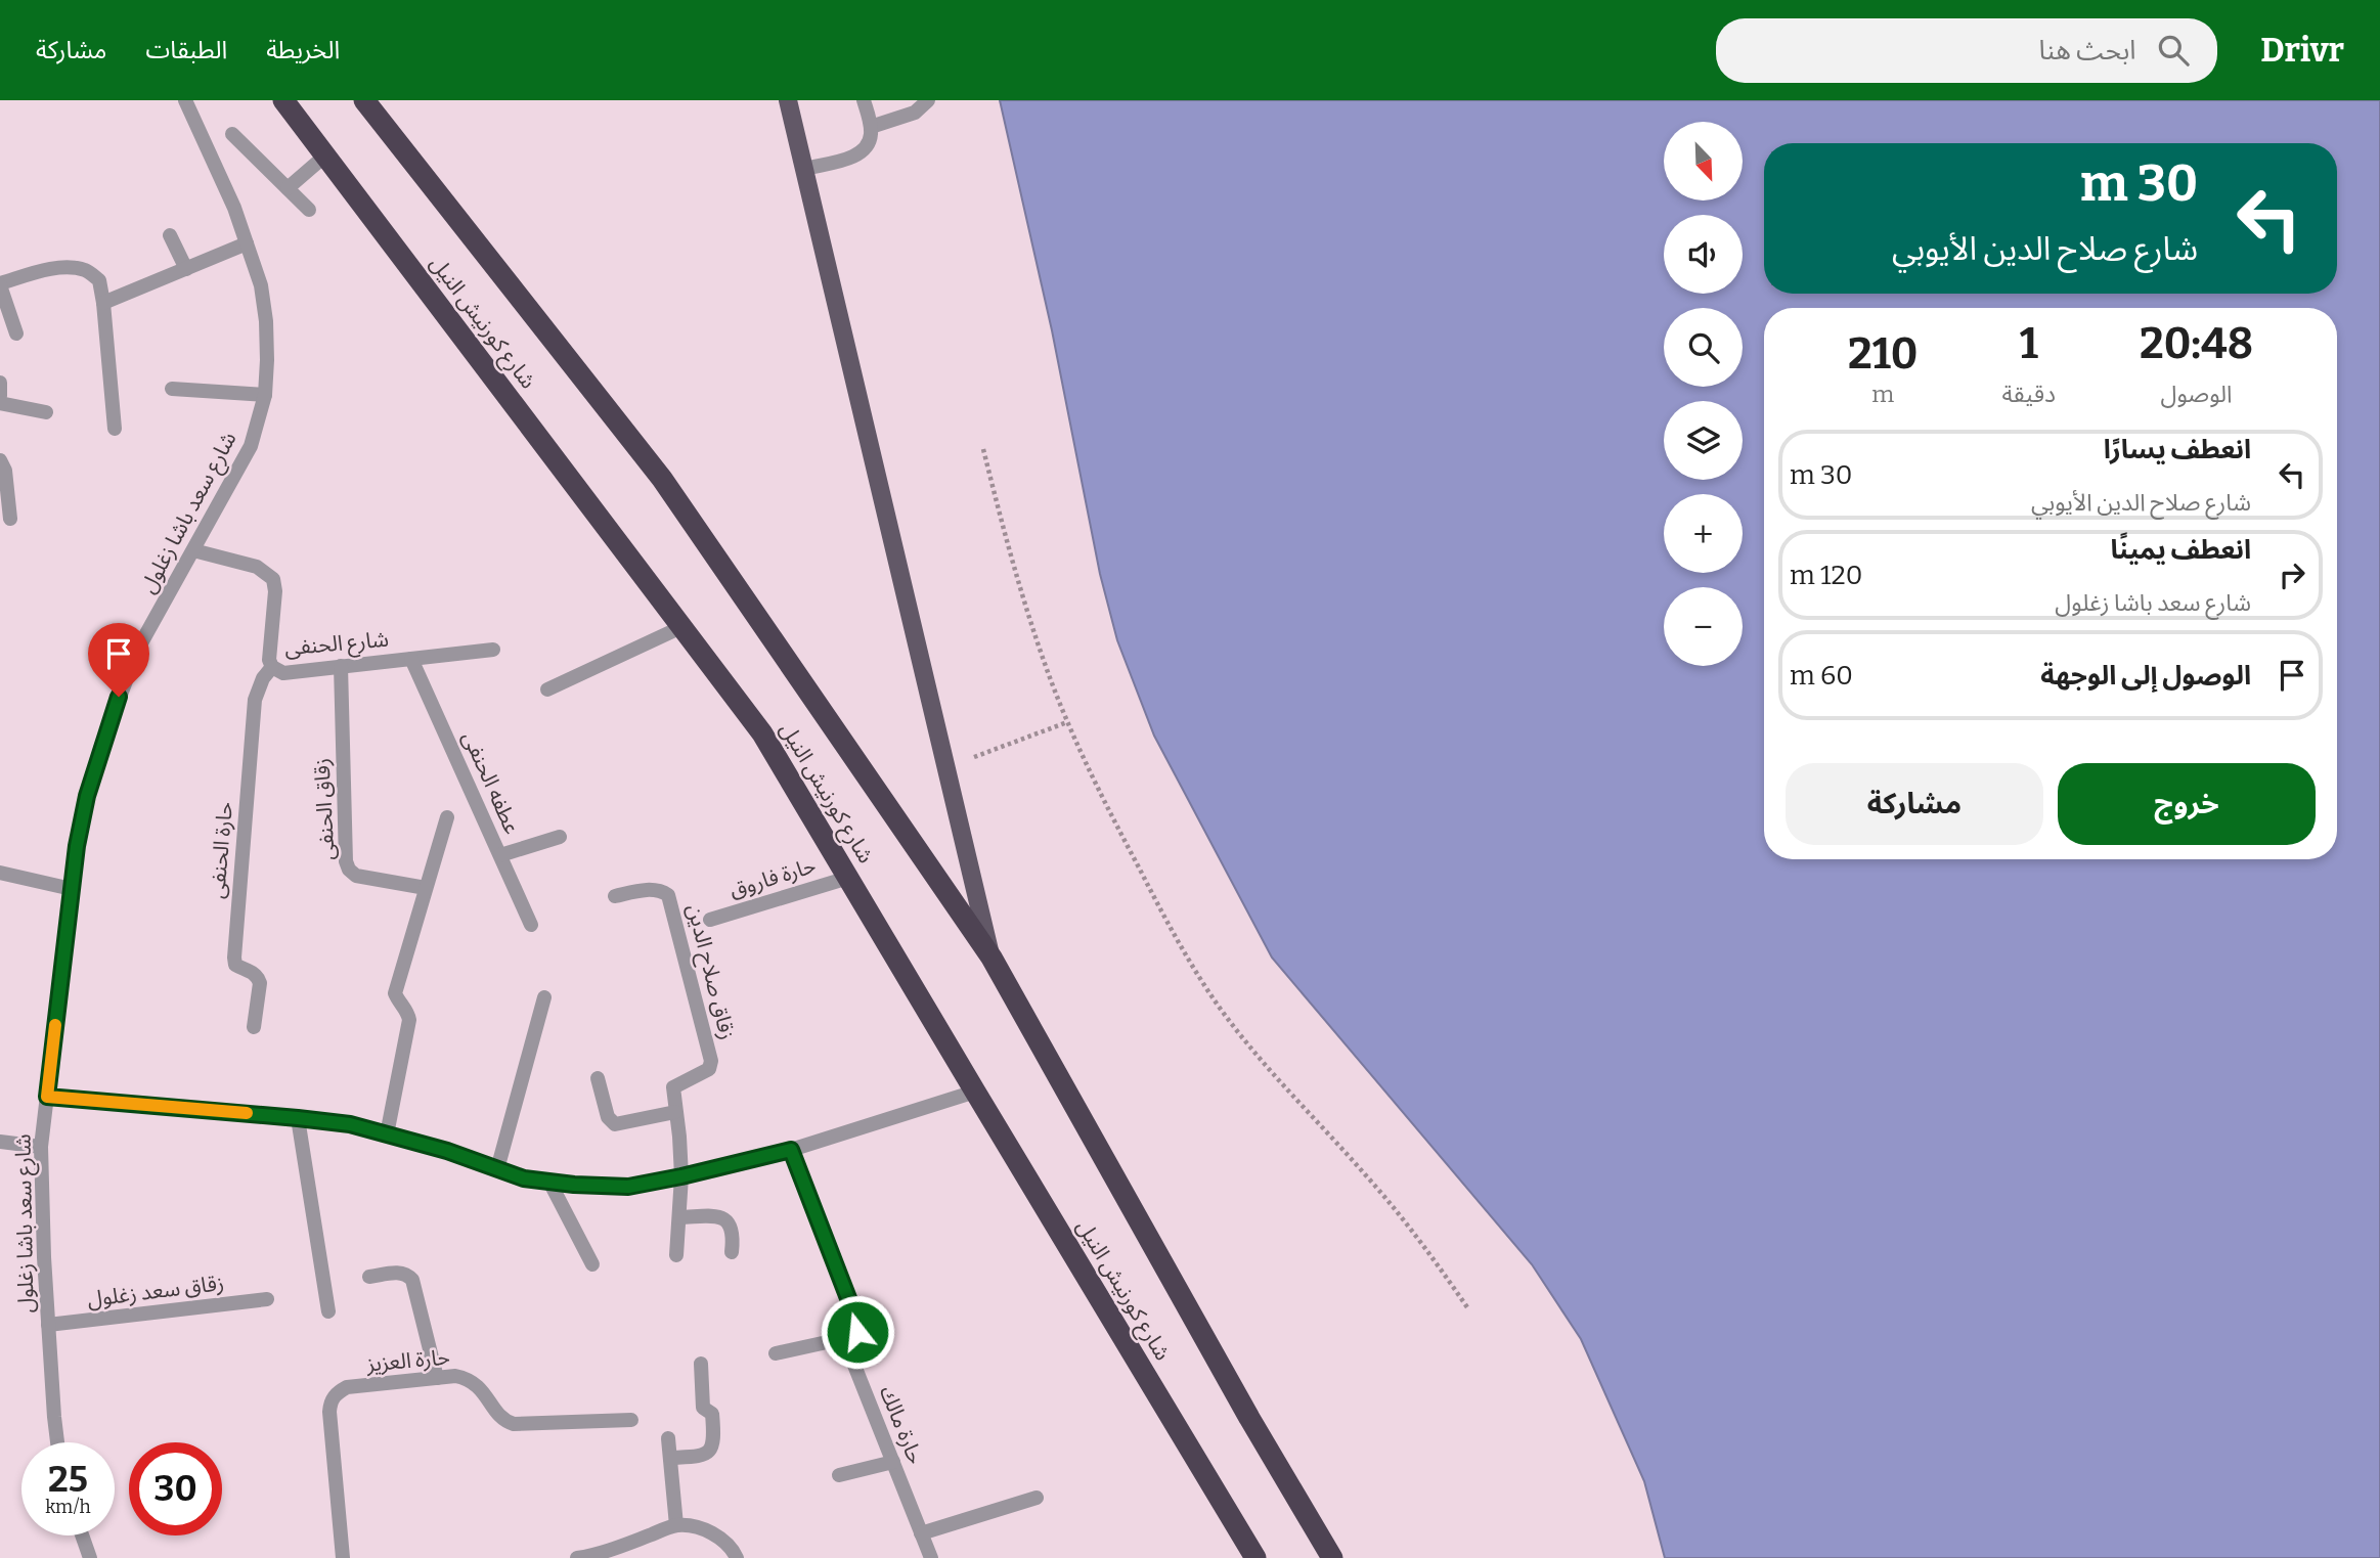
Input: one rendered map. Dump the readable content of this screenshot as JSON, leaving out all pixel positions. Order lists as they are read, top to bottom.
{
  "streets": {
    "highway": ["شارع كورنيش النيل"],
    "street": [
      "شارع سعد باشا زغلول",
      "شارع الحنفى",
      "عطفه الحنفى",
      "زقاق الحنفى",
      "حارة الحنفى",
      "حارة فاروق",
      "زقاق صلاح الدين",
      "زقاق سعد زغلول",
      "حارة العزيز",
      "حارة مالك"
    ]
  },
  "crossings": [
    ["شارع كورنيش النيل", "حارة فاروق"],
    ["شارع سعد باشا زغلول", "شارع الحنفى"],
    ["شارع سعد باشا زغلول", "زقاق سعد زغلول"],
    ["شارع الحنفى", "عطفه الحنفى"],
    ["شارع الحنفى", "زقاق الحنفى"],
    ["شارع الحنفى", "حارة الحنفى"]
  ],
  "north": "bottom right",
  "page": {
    "header": "Drivr",
    "search": "ابحث هنا",
    "nav": ["الخريطة", "الطبقات", "مشاركة"],
    "map_buttons": ["+", "−"],
    "turn": ["30 m", "شارع صلاح الدين الأيوبي"],
    "eta": [
      "20:48",
      "الوصول",
      "1",
      "دقيقة",
      "210",
      "m"
    ],
    "list": [
      {
        "name": "انعطف يسارًا",
        "note": "شارع صلاح الدين الأيوبي",
        "value": "30 m"
      },
      {
        "name": "انعطف يمينًا",
        "note": "شارع سعد باشا زغلول",
        "value": "120 m"
      },
      {
        "name": "الوصول إلى الوجهة",
        "value": "60 m"
      }
    ],
    "buttons": ["خروج", "مشاركة"],
    "speed": "25 km/h",
    "limit": "30"
  }
}
